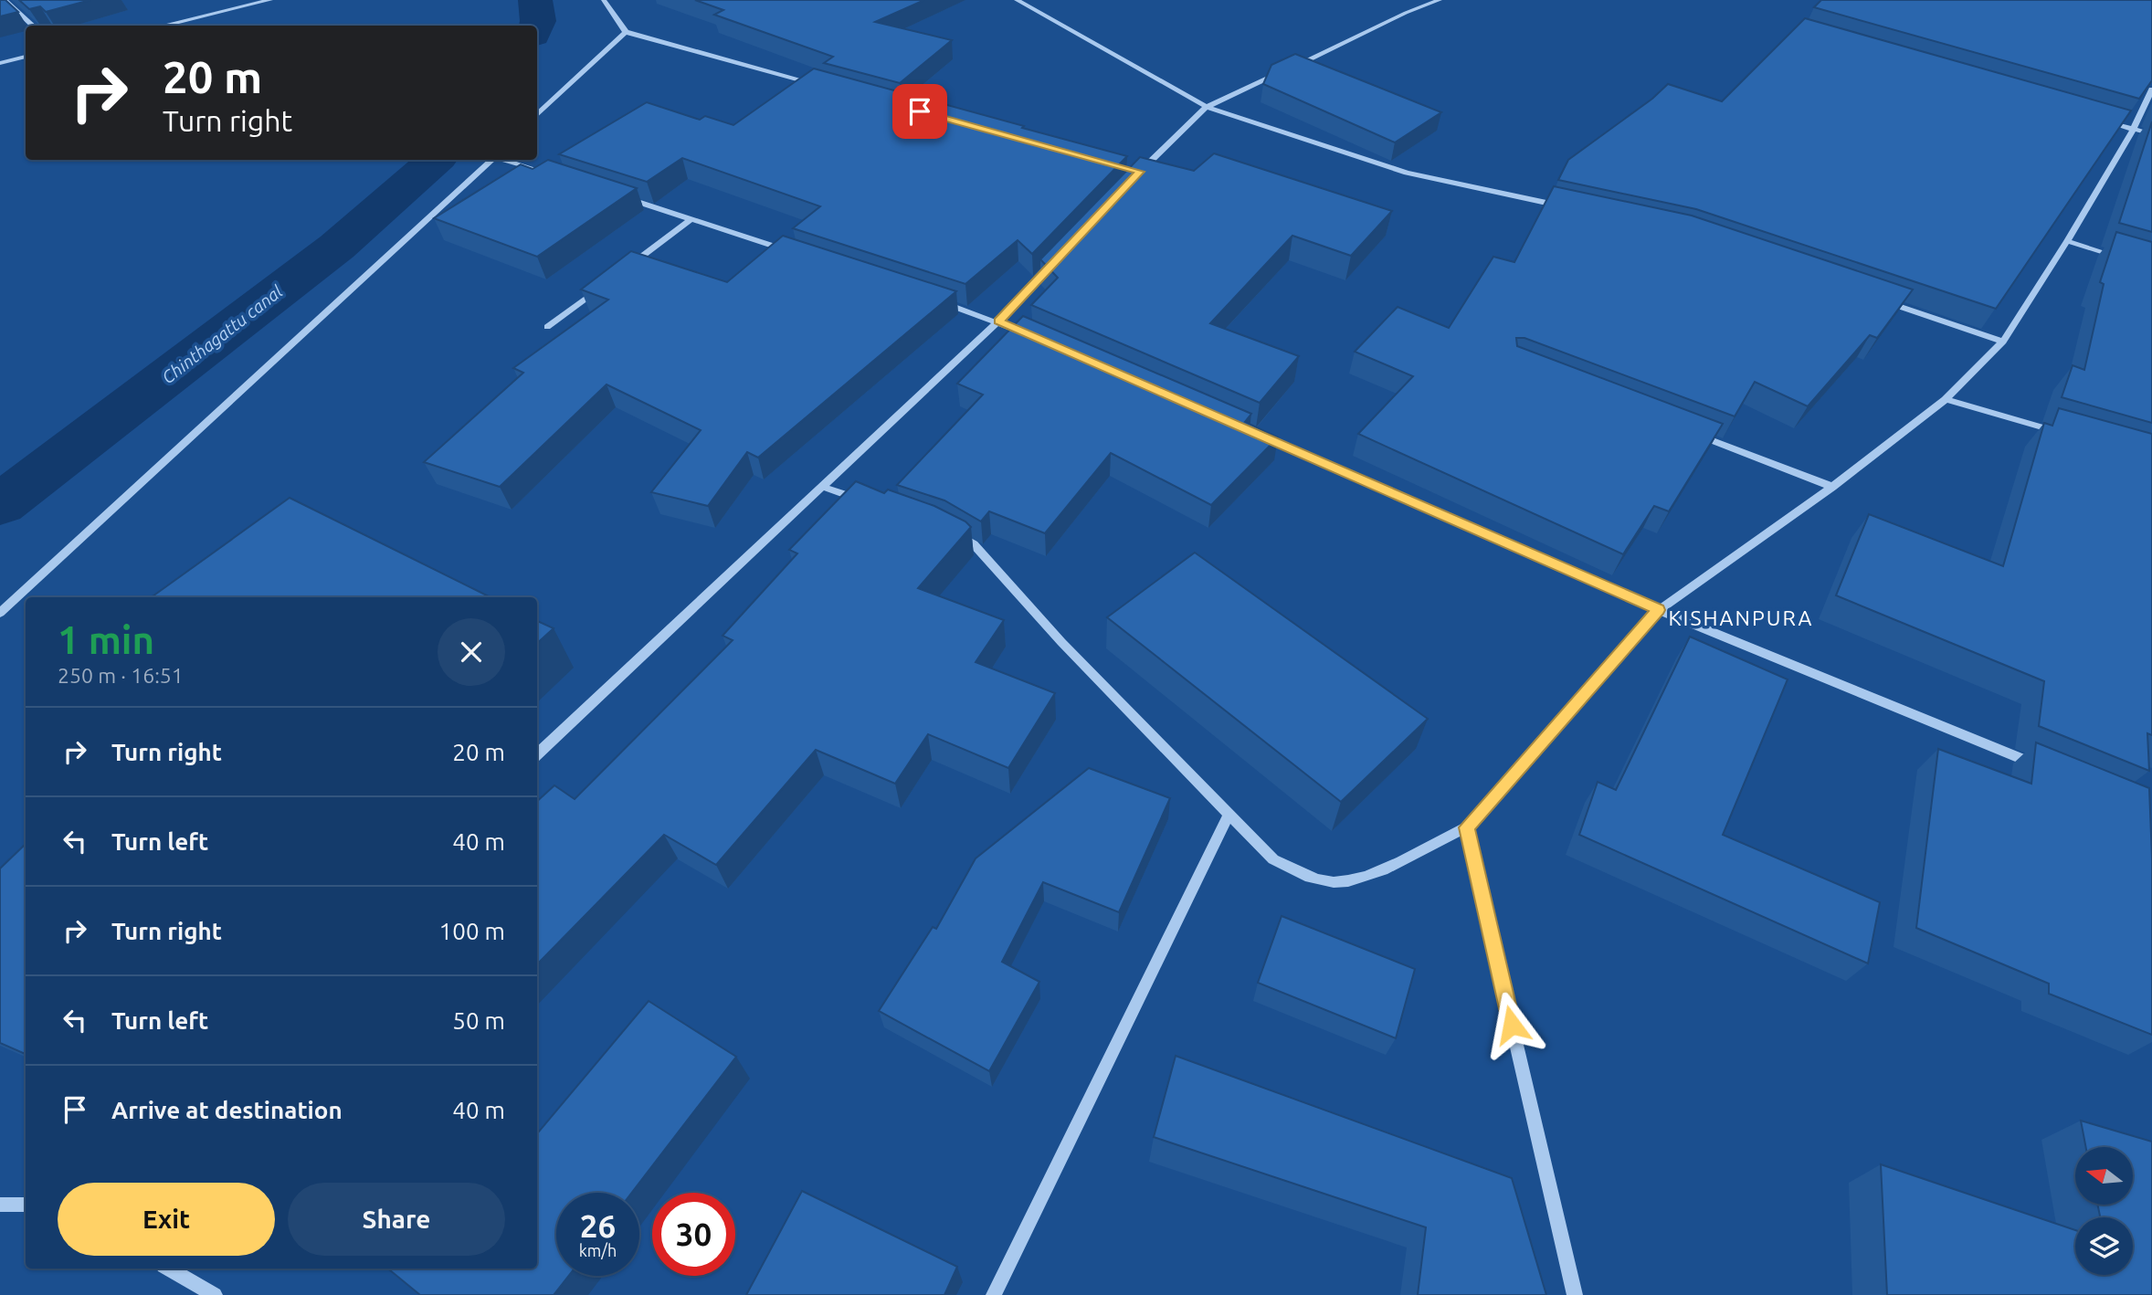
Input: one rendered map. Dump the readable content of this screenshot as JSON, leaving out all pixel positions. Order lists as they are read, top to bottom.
{
  "districts": ["KISHANPURA"],
  "water": ["Chinthagattu canal"],
  "north": "left",
  "page": {
    "turn": ["20 m", "Turn right"],
    "heading": ["1 min", "250 m · 16:51"],
    "list": [
      {
        "name": "Turn right",
        "value": "20 m"
      },
      {
        "name": "Turn left",
        "value": "40 m"
      },
      {
        "name": "Turn right",
        "value": "100 m"
      },
      {
        "name": "Turn left",
        "value": "50 m"
      },
      {
        "name": "Arrive at destination",
        "value": "40 m"
      }
    ],
    "buttons": ["Exit", "Share"],
    "speed": "26 km/h",
    "limit": "30"
  }
}
